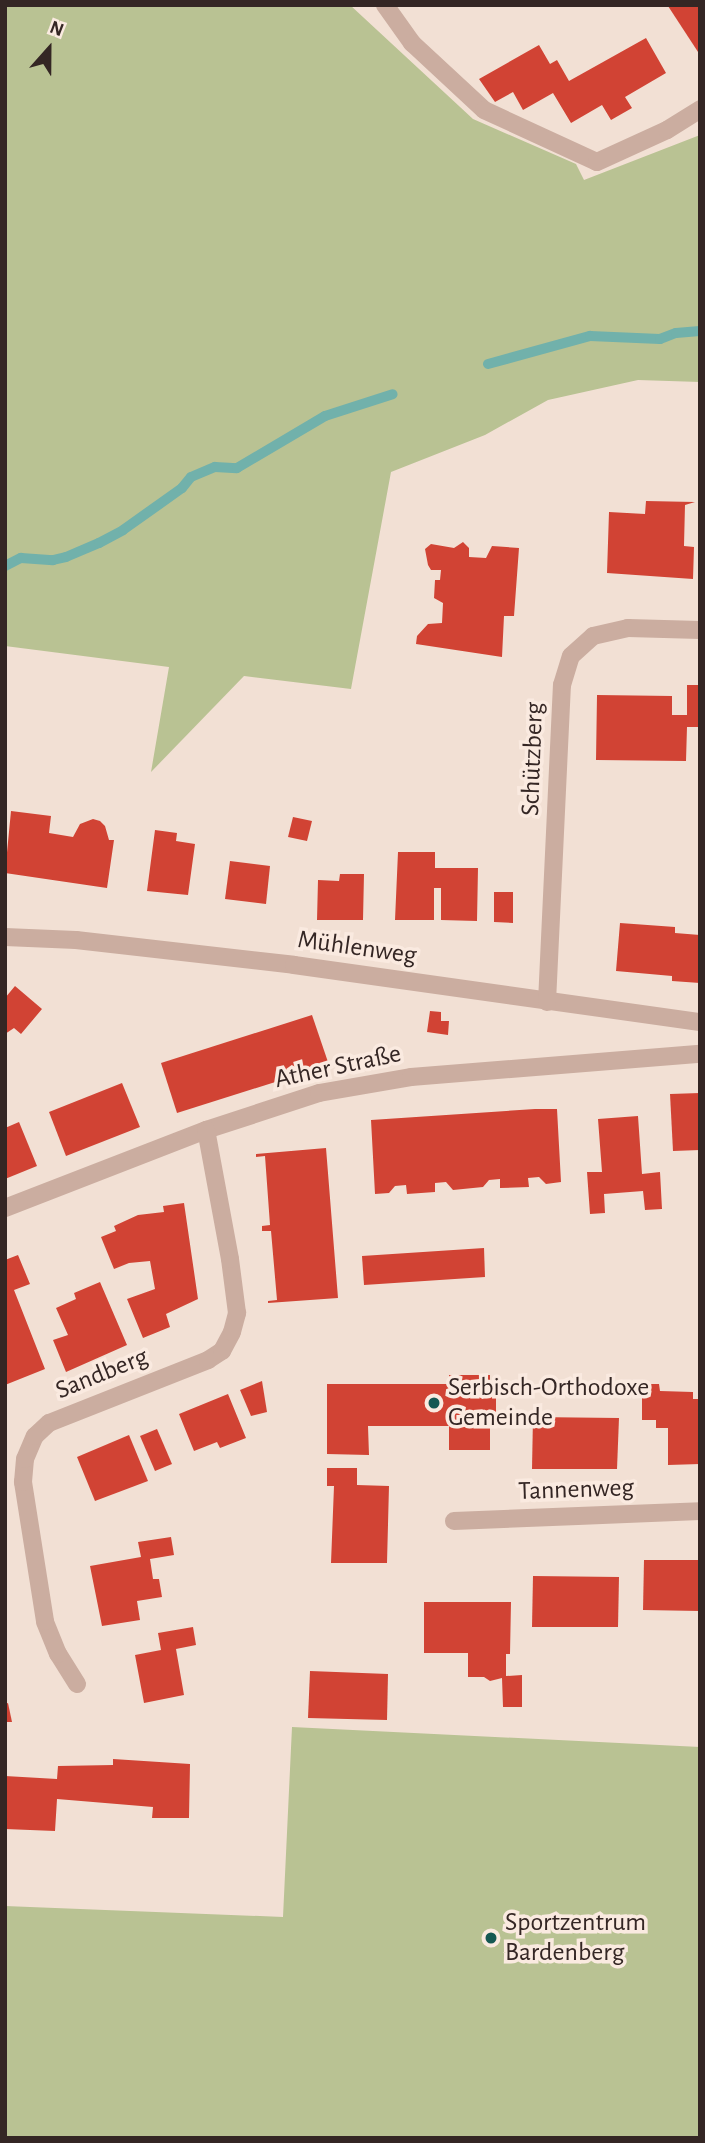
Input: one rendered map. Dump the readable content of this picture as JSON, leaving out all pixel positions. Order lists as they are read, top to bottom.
{
  "streets": {
    "street": [
      "Schützberg",
      "Mühlenweg",
      "Ather Straße",
      "Sandberg",
      "Tannenweg"
    ]
  },
  "crossings": [
    ["Schützberg", "Mühlenweg"],
    ["Ather Straße", "Sandberg"]
  ],
  "places": ["Serbisch-Orthodoxe Gemeinde", "Sportzentrum Bardenberg"],
  "north": "top"
}
